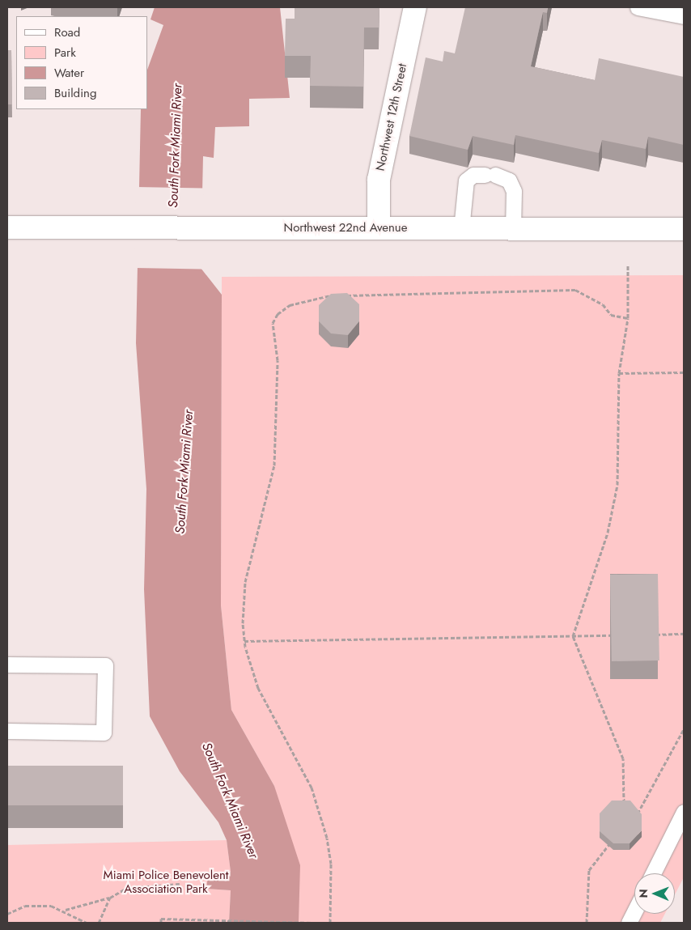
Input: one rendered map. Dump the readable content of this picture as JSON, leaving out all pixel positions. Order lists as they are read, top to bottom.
{
  "streets": {
    "main road": ["Northwest 12th Street", "Northwest 22nd Avenue"]
  },
  "crossings": [
    ["Northwest 12th Street", "Northwest 22nd Avenue"]
  ],
  "water": ["South Fork Miami River"],
  "parks": ["Miami Police Benevolent Association Park"],
  "legend": [
    "Road",
    "Park",
    "Water",
    "Building"
  ],
  "north": "left"
}
